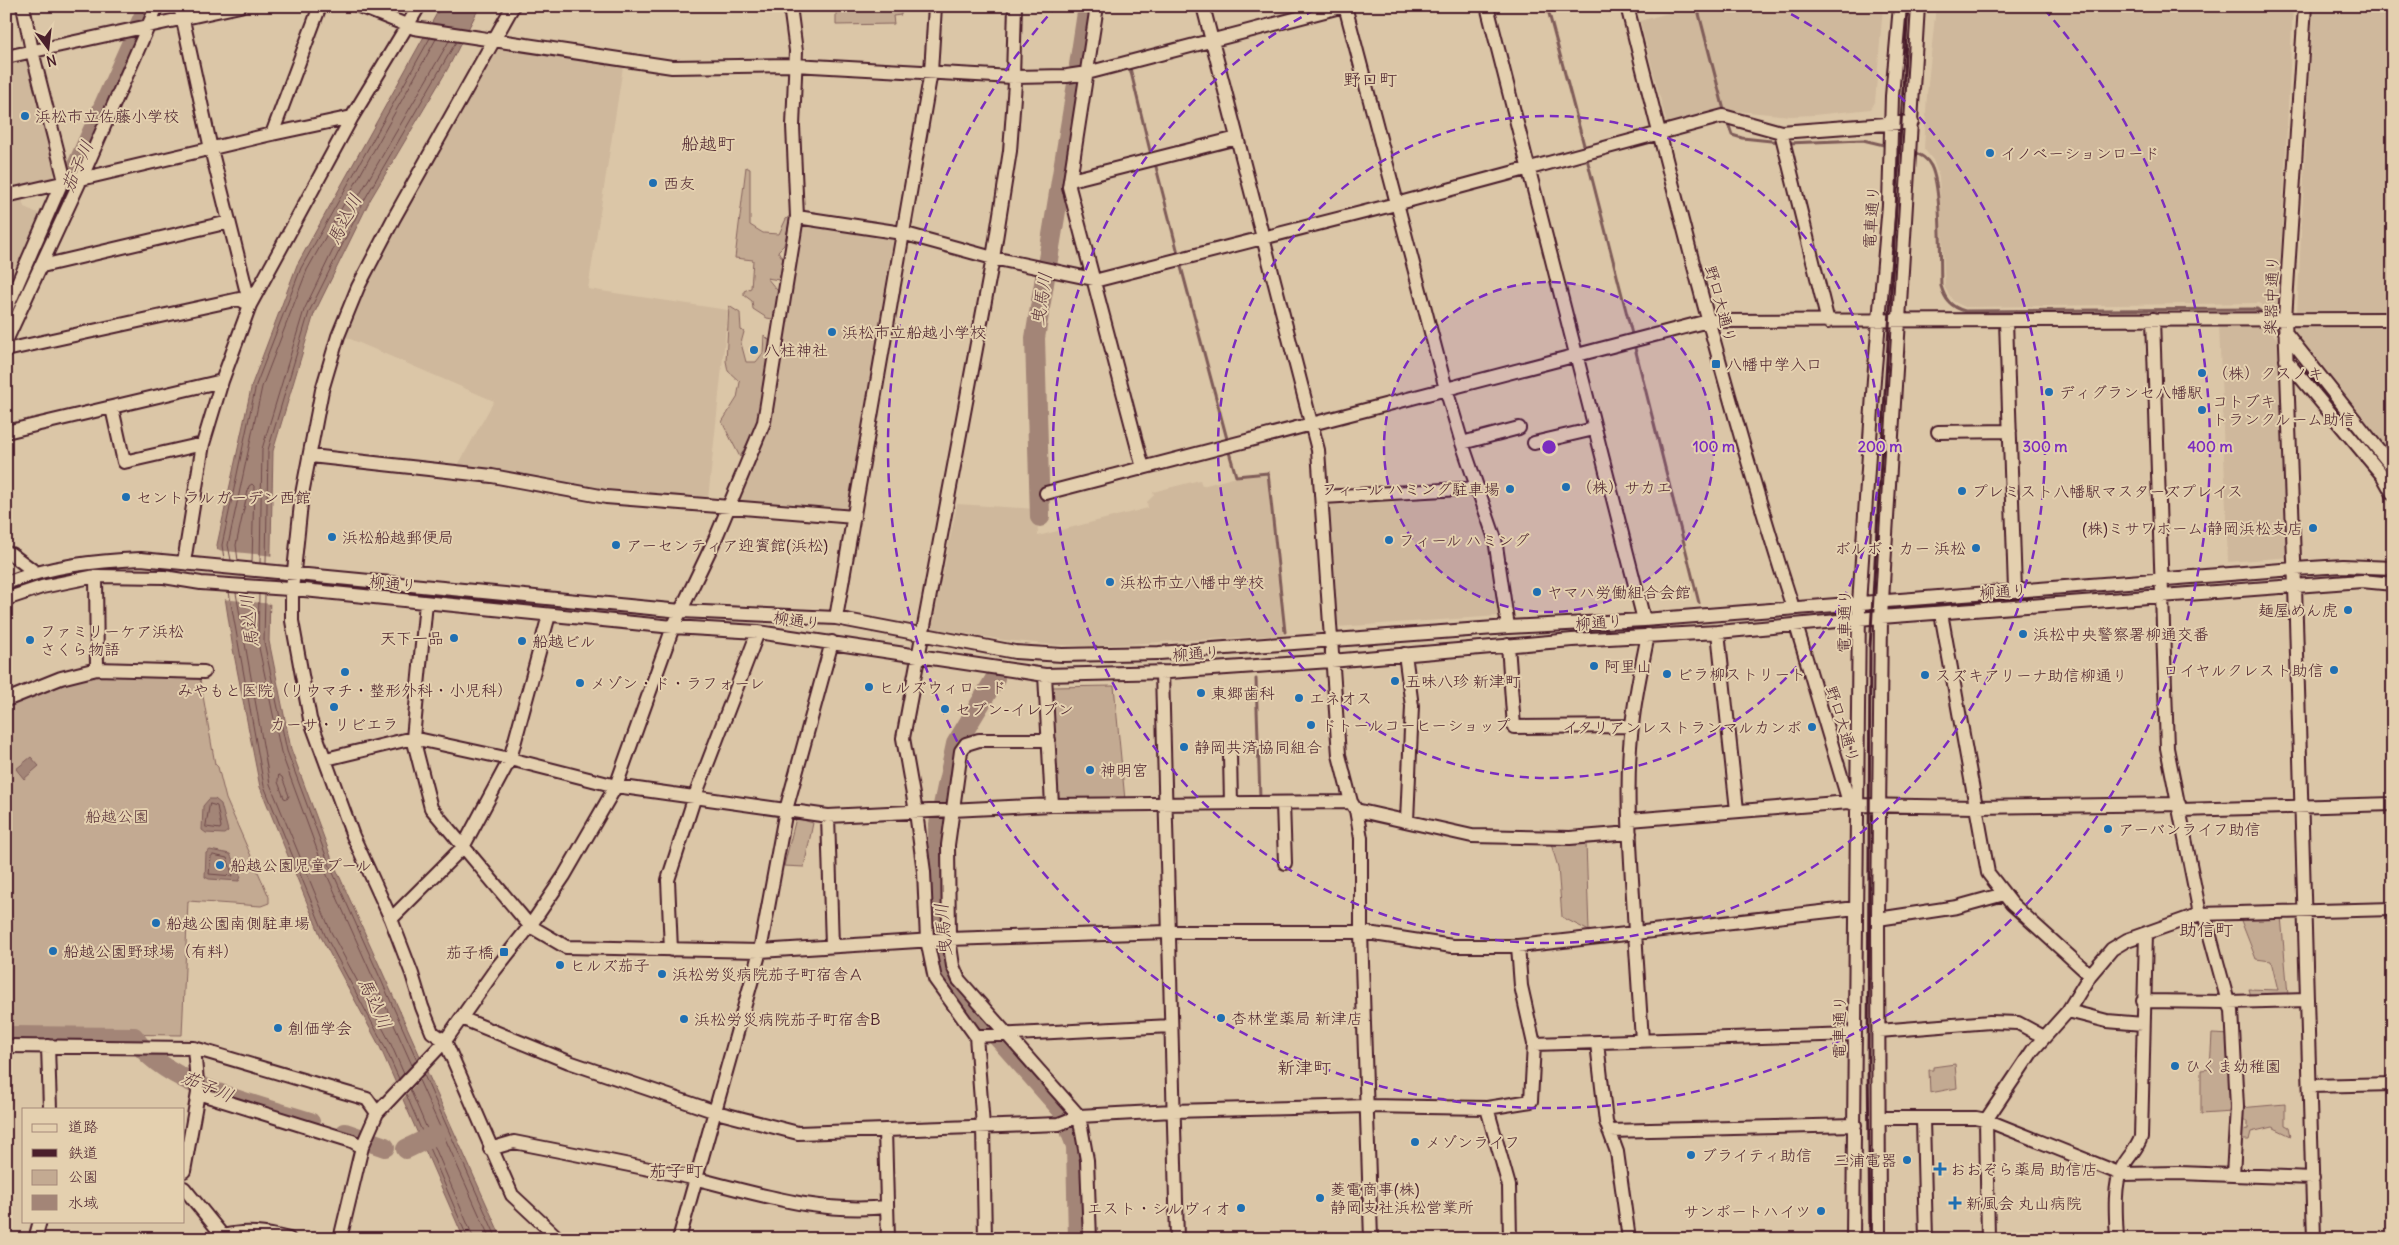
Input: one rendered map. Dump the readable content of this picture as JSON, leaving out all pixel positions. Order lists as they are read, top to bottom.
{
  "streets": {
    "street": [
      "電車通り",
      "楽器中通り",
      "野口大通り",
      "柳通り"
    ]
  },
  "crossings": [
    ["電車通り", "野口大通り"],
    ["電車通り", "柳通り"],
    ["楽器中通り", "柳通り"],
    ["野口大通り", "柳通り"]
  ],
  "districts": [
    "野口町",
    "船越町",
    "助信町",
    "新津町",
    "茄子町"
  ],
  "water": ["茄子川", "馬込川", "曳馬川"],
  "parks": ["船越公園"],
  "places": {
    "other": [
      "浜松市立佐藤小学校",
      "イノベーションロード",
      "西友",
      "浜松市立船越小学校",
      "八柱神社",
      "（株）クスノキ",
      "ディグランセ八幡駅",
      "コトブキ トランクルーム助信",
      "（株）サカエ",
      "フィール ハミング駐車場",
      "プレミスト八幡駅マスターズプレイス",
      "セントラルガーデン西館",
      "(株)ミサワホーム 静岡浜松支店",
      "浜松船越郵便局",
      "フィール ハミング",
      "アーセンティア迎賓館(浜松)",
      "ボルボ・カー 浜松",
      "浜松市立八幡中学校",
      "ヤマハ労働組合会館",
      "麺屋めん虎",
      "浜松中央警察署柳通交番",
      "天下一品",
      "ファミリーケア浜松 さくら物語",
      "船越ビル",
      "阿里山",
      "ロイヤルクレスト助信",
      "みやもと医院（リウマチ・整形外科・小児科）",
      "ビラ柳ストリート",
      "スズキアリーナ助信柳通り",
      "五味八珍 新津町",
      "メゾン・ド・ラフォーレ",
      "ヒルズウィロード",
      "東郷歯科",
      "エネオス",
      "カーサ・リビエラ",
      "セブン-イレブン",
      "ドトールコーヒーショップ",
      "イタリアンレストランマルカンポ",
      "静岡共済協同組合",
      "神明宮",
      "アーバンライフ助信",
      "船越公園児童プール",
      "船越公園南側駐車場",
      "船越公園野球場（有料）",
      "ヒルズ茄子",
      "浜松労災病院茄子町宿舎Ａ",
      "杏林堂薬局 新津店",
      "浜松労災病院茄子町宿舎B",
      "創価学会",
      "ひくま幼稚園",
      "メゾンライフ",
      "ブライティ助信",
      "三浦電器",
      "菱電商事(株) 静岡支社浜松営業所",
      "エスト・シルヴィオ",
      "サンポートハイツ"
    ],
    "transit": ["八幡中学入口", "茄子橋"],
    "health": ["おおぞら薬局 助信店", "新風会 丸山病院"]
  },
  "legend": [
    "道路",
    "鉄道",
    "公園",
    "水域"
  ],
  "north": "bottom",
  "rings": [
    "100 m",
    "200 m",
    "300 m",
    "400 m"
  ]
}
